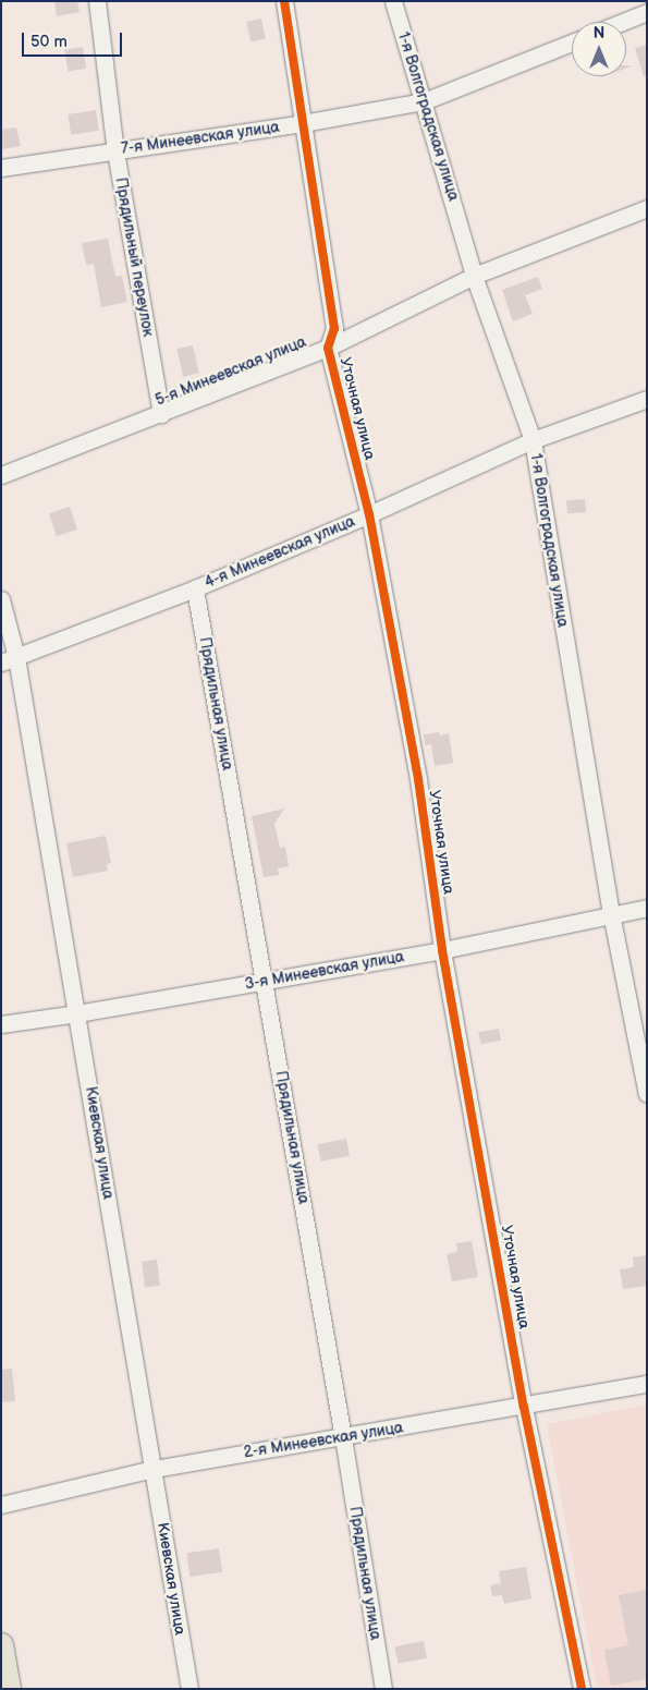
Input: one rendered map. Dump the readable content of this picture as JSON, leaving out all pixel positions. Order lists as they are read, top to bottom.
{
  "streets": {
    "street": [
      "1-я Волгоградская улица",
      "7-я Минеевская улица",
      "Прядильный переулок",
      "5-я Минеевская улица",
      "Уточная улица",
      "4-я Минеевская улица",
      "Прядильная улица",
      "3-я Минеевская улица",
      "Киевская улица",
      "2-я Минеевская улица"
    ]
  },
  "crossings": [
    ["1-я Волгоградская улица", "7-я Минеевская улица"],
    ["1-я Волгоградская улица", "5-я Минеевская улица"],
    ["1-я Волгоградская улица", "4-я Минеевская улица"],
    ["1-я Волгоградская улица", "3-я Минеевская улица"],
    ["7-я Минеевская улица", "Прядильный переулок"],
    ["7-я Минеевская улица", "Уточная улица"],
    ["Прядильный переулок", "5-я Минеевская улица"],
    ["5-я Минеевская улица", "Уточная улица"],
    ["Уточная улица", "4-я Минеевская улица"],
    ["Уточная улица", "3-я Минеевская улица"],
    ["Уточная улица", "2-я Минеевская улица"],
    ["4-я Минеевская улица", "Прядильная улица"],
    ["4-я Минеевская улица", "Киевская улица"],
    ["Прядильная улица", "3-я Минеевская улица"],
    ["Прядильная улица", "2-я Минеевская улица"],
    ["3-я Минеевская улица", "Киевская улица"],
    ["Киевская улица", "2-я Минеевская улица"]
  ],
  "scale_bar": "50 m",
  "north": "top"
}
